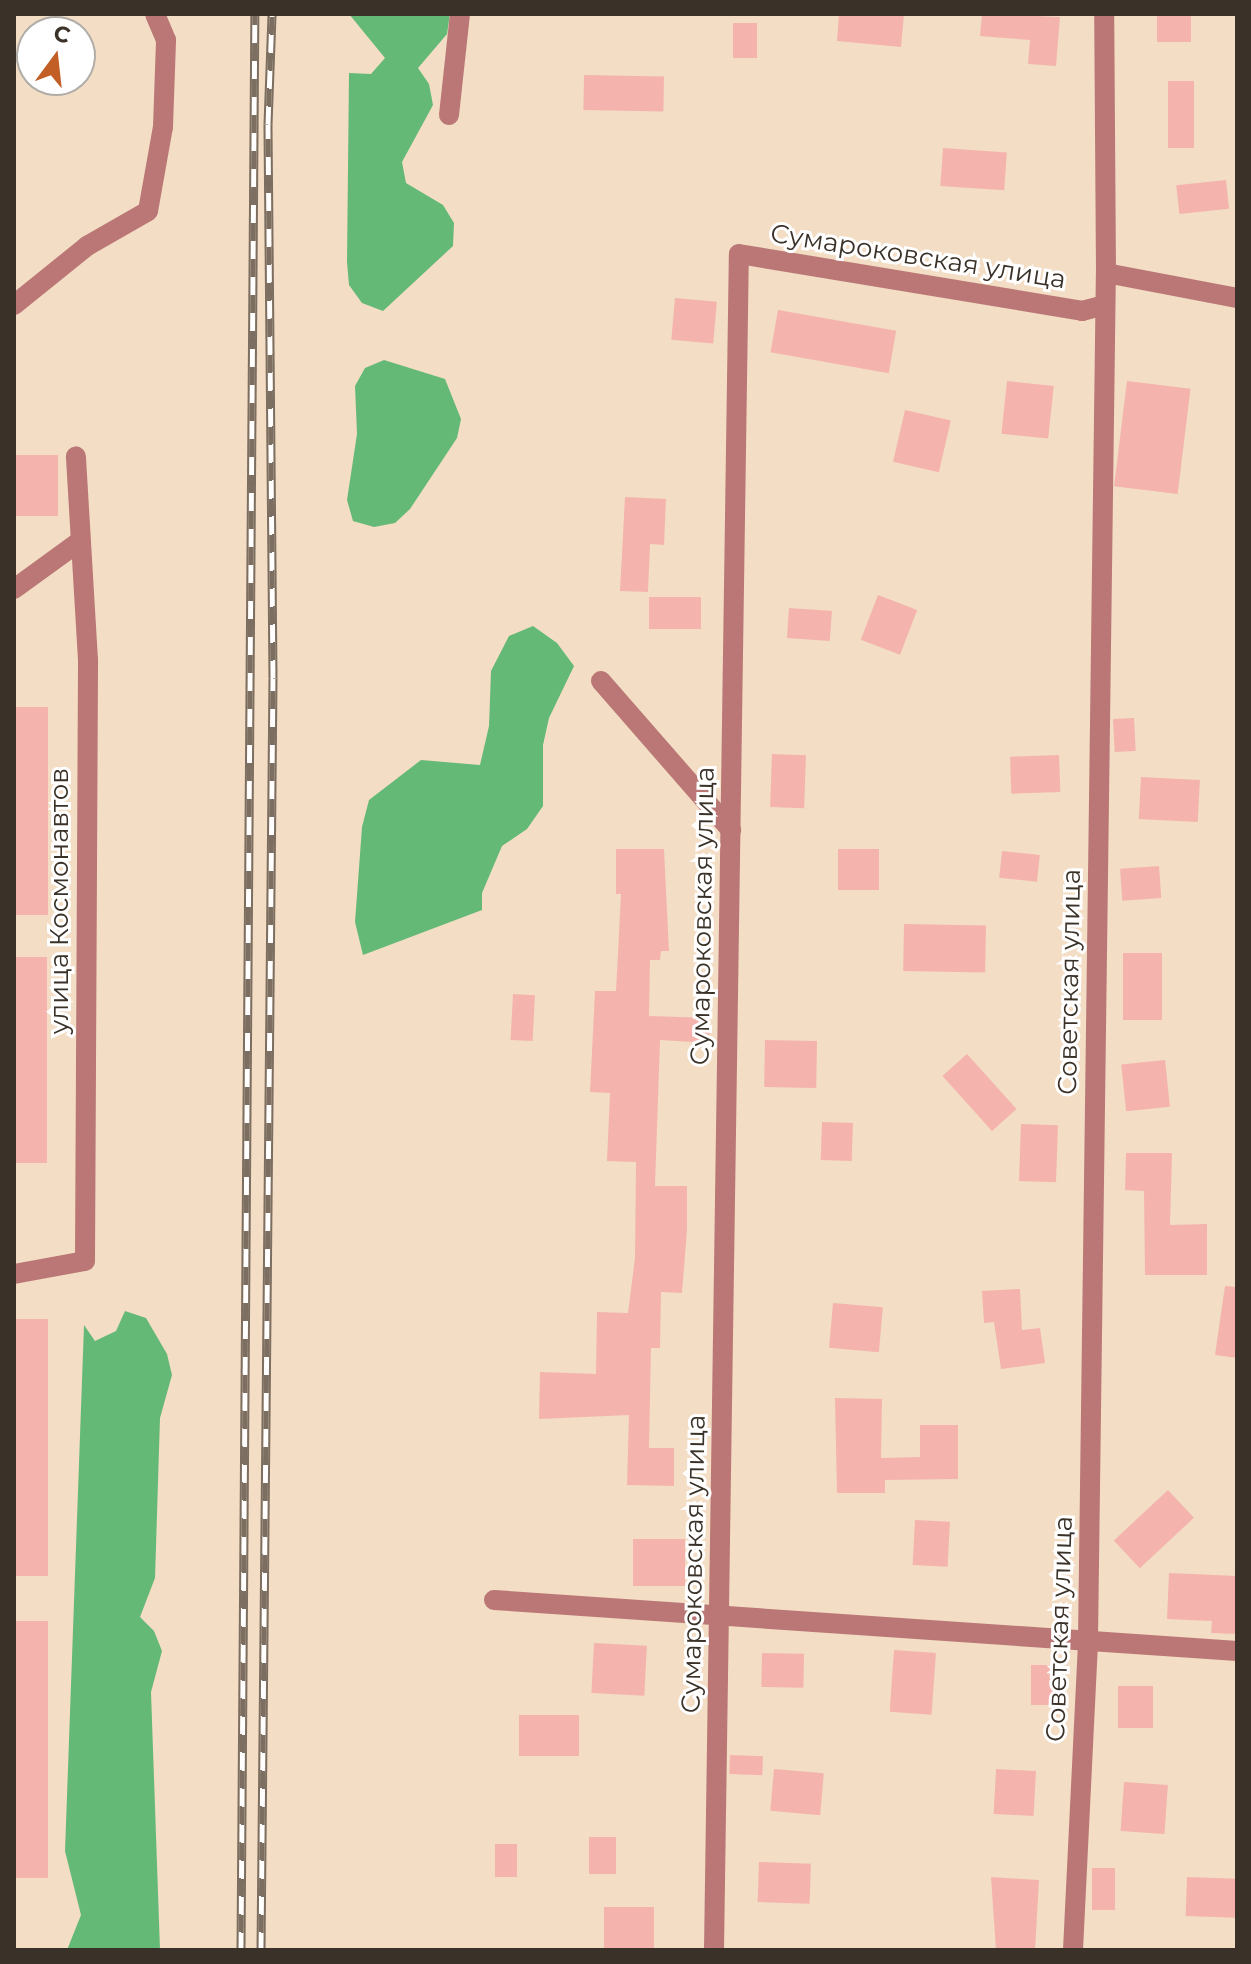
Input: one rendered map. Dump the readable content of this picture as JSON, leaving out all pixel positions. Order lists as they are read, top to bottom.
{
  "streets": {
    "street": ["Сумароковская улица", "улица Космонавтов", "Советская улица"]
  },
  "crossings": [
    ["Сумароковская улица", "Советская улица"]
  ],
  "north": "top"
}
